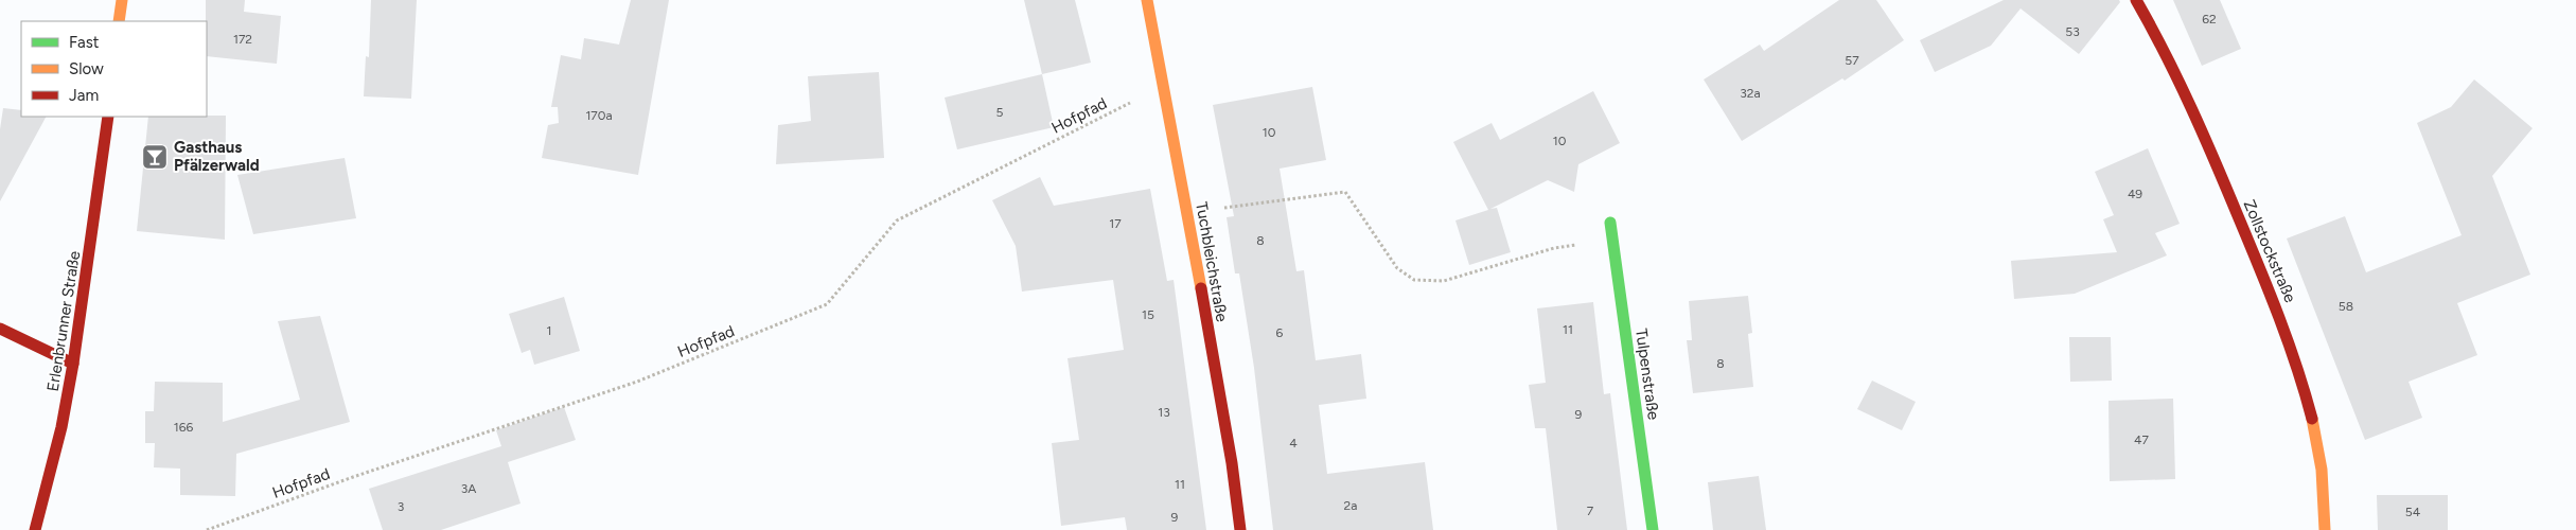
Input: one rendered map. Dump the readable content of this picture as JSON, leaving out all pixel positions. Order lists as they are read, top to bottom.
{
  "streets": {
    "street": [
      "Zollstockstraße",
      "Tuchbleichstraße",
      "Erlenbrunner Straße",
      "Tulpenstraße"
    ],
    "path": ["Hofpfad"]
  },
  "crossings": [
    ["Hofpfad", "Tuchbleichstraße"]
  ],
  "places": {
    "bar": ["Gasthaus Pfälzerwald"]
  },
  "house_numbers": [
    "62",
    "53",
    "172",
    "57",
    "32a",
    "5",
    "170a",
    "10",
    "10",
    "49",
    "17",
    "8",
    "58",
    "15",
    "11",
    "1",
    "6",
    "8",
    "13",
    "9",
    "166",
    "47",
    "4",
    "11",
    "3A",
    "2a",
    "3",
    "7",
    "54",
    "9"
  ],
  "legend": ["Fast", "Slow", "Jam"]
}
